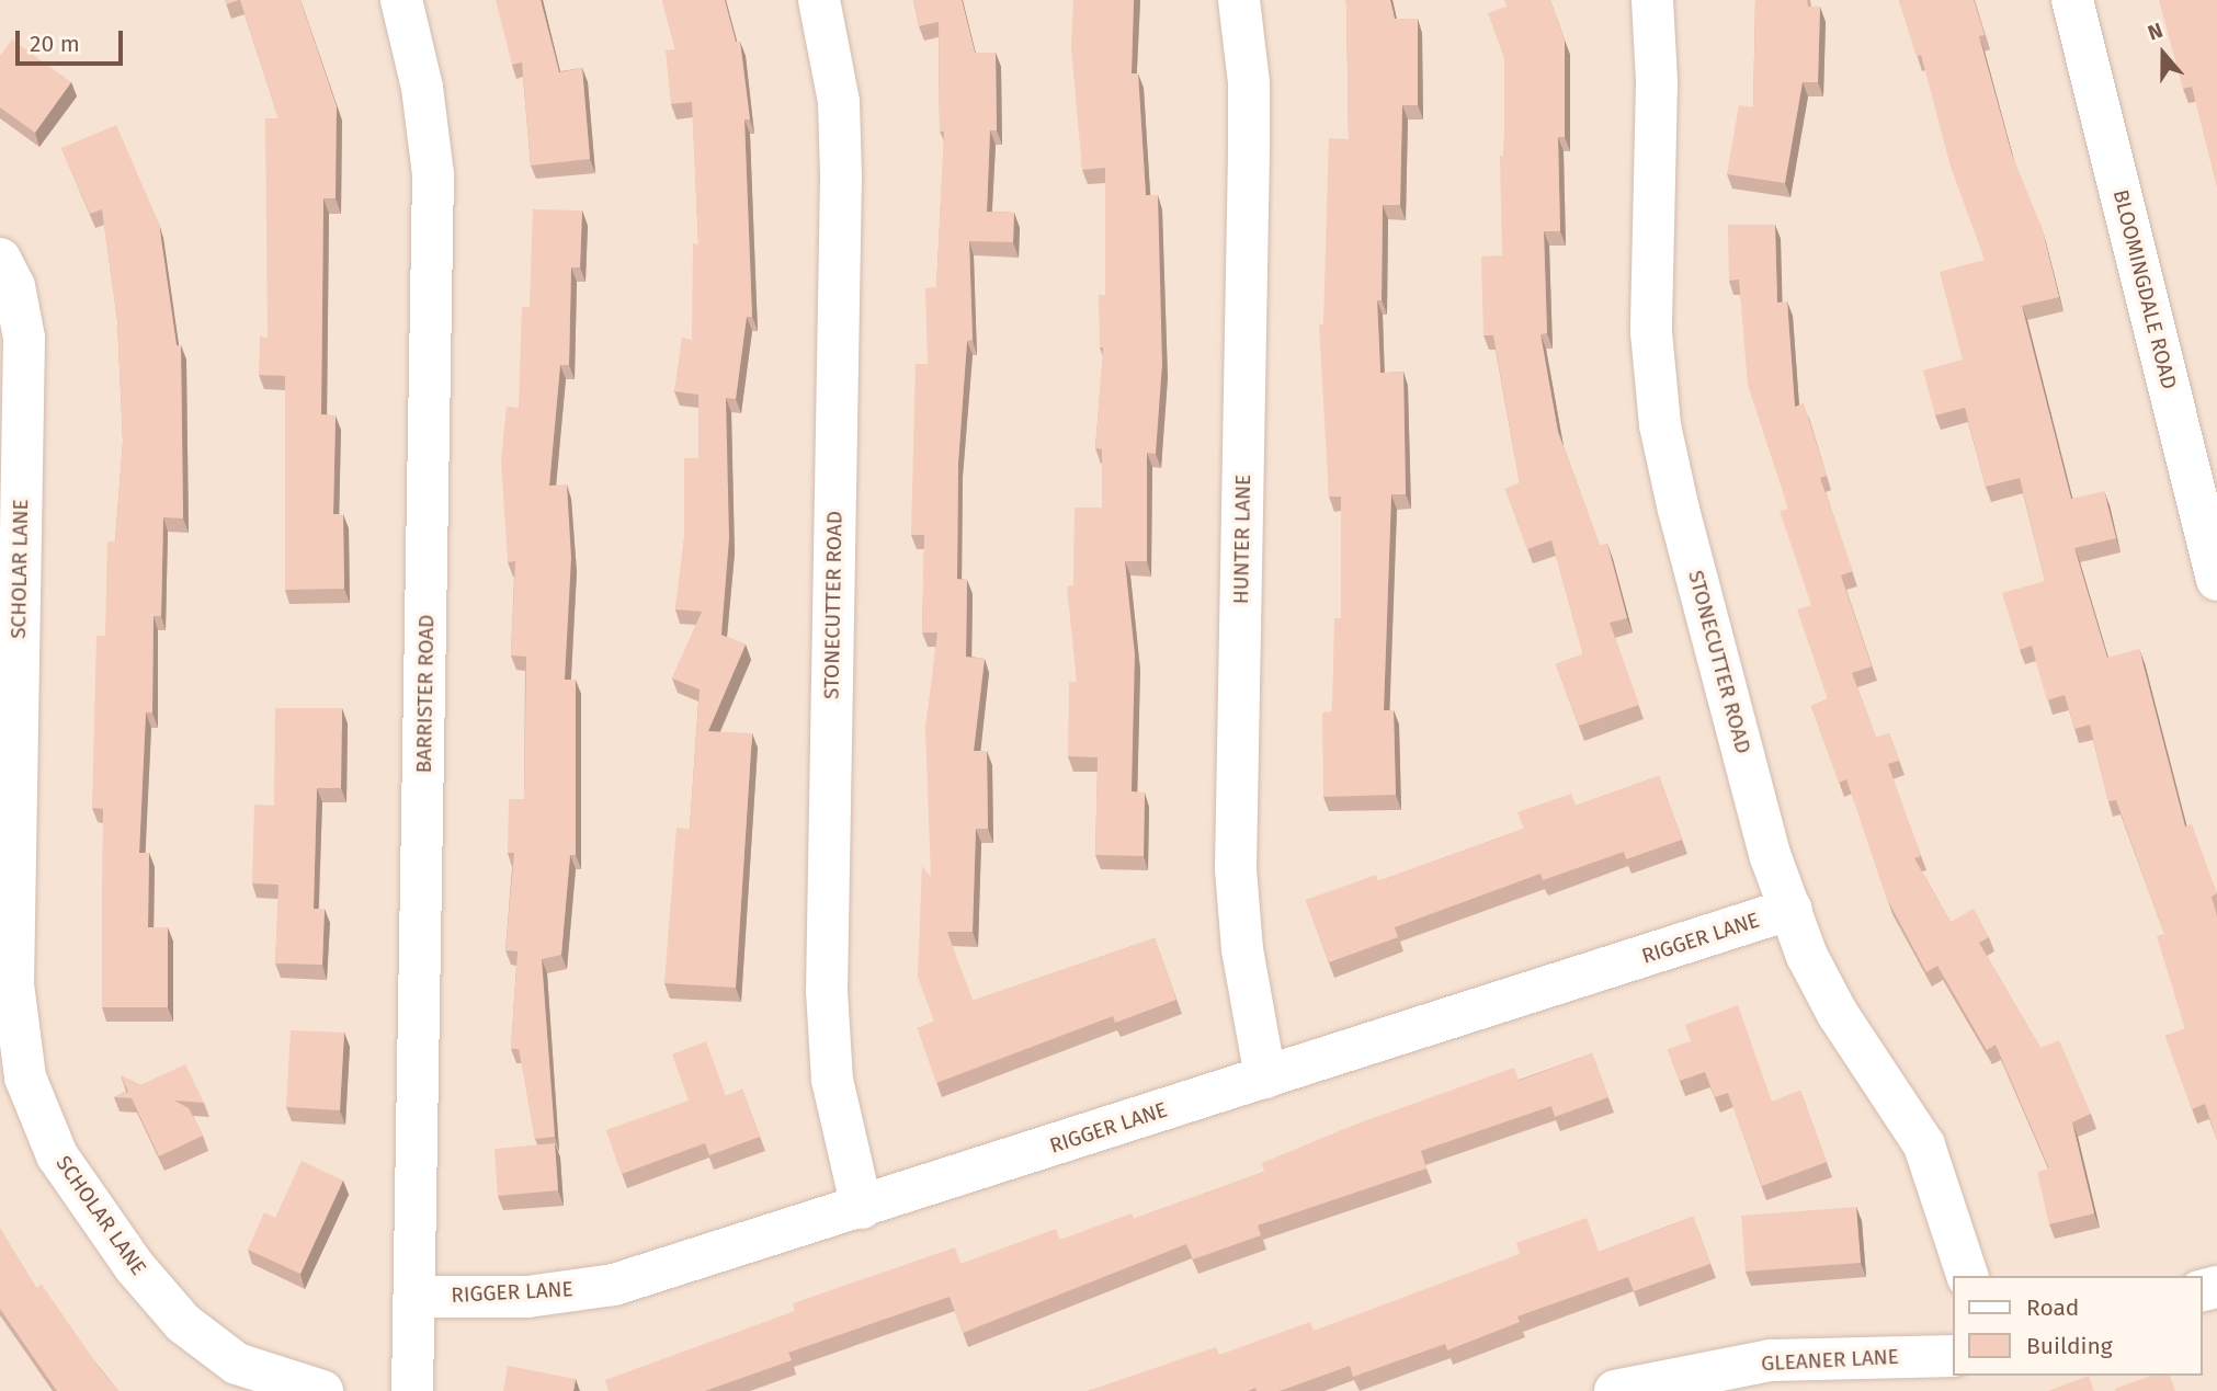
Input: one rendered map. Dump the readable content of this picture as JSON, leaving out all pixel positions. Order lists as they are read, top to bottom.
{
  "streets": {
    "street": [
      "BLOOMINGDALE ROAD",
      "HUNTER LANE",
      "SCHOLAR LANE",
      "STONECUTTER ROAD",
      "BARRISTER ROAD",
      "RIGGER LANE",
      "GLEANER LANE"
    ]
  },
  "crossings": [
    ["HUNTER LANE", "RIGGER LANE"],
    ["STONECUTTER ROAD", "RIGGER LANE"],
    ["BARRISTER ROAD", "RIGGER LANE"]
  ],
  "legend": ["Road", "Building"],
  "scale_bar": "20 m",
  "north": "top"
}
